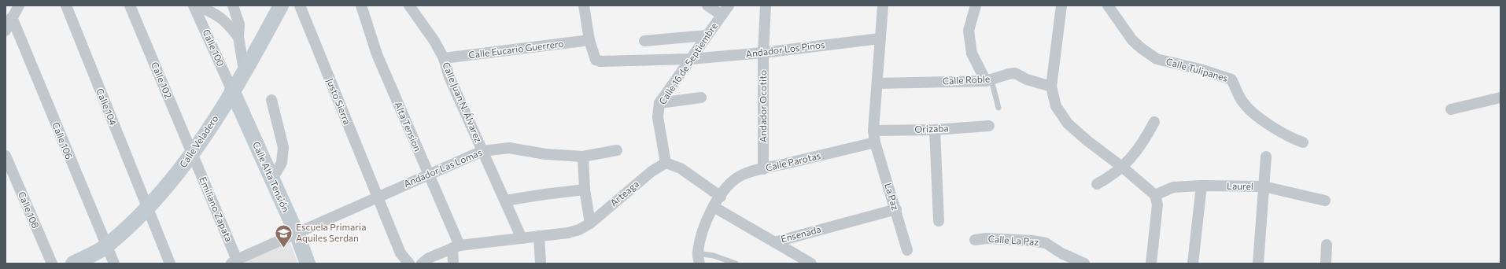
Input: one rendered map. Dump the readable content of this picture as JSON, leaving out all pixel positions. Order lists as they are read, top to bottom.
{
  "streets": {
    "main road": ["Calle Veladero", "Calle Alta Tensión"],
    "street": [
      "Calle 100",
      "Calle Eucario Guerrero",
      "Andador Los Pinos",
      "Calle 16 de Septiembre",
      "Calle Tulipanes",
      "Calle 102",
      "Calle Roble",
      "Justo Sierra",
      "Calle Juan N. Álvarez",
      "Andador Ocotito",
      "Calle 104",
      "Alta Tension",
      "Orizaba",
      "Calle 106",
      "Calle Parotas",
      "Andador Las Lomas",
      "Laurel",
      "Arteaga",
      "La Paz",
      "Emiliano Zapata",
      "Calle 108",
      "Ensenada",
      "Calle La Paz"
    ]
  },
  "crossings": [
    ["Calle 100", "Calle Veladero"],
    ["Calle 100", "Calle Alta Tensión"],
    ["Calle Eucario Guerrero", "Andador Los Pinos"],
    ["Calle Eucario Guerrero", "Calle Juan N. Álvarez"],
    ["Andador Los Pinos", "Calle 16 de Septiembre"],
    ["Andador Los Pinos", "Andador Ocotito"],
    ["Calle 16 de Septiembre", "Arteaga"],
    ["Calle 102", "Calle Veladero"],
    ["Calle 102", "Emiliano Zapata"],
    ["Justo Sierra", "Andador Las Lomas"],
    ["Calle Juan N. Álvarez", "Andador Las Lomas"],
    ["Calle Juan N. Álvarez", "Arteaga"],
    ["Andador Ocotito", "Calle Parotas"],
    ["Calle 104", "Calle Veladero"],
    ["Alta Tension", "Andador Las Lomas"],
    ["Alta Tension", "Arteaga"],
    ["Calle 106", "Calle Veladero"],
    ["Calle Veladero", "Calle Alta Tensión"],
    ["Calle Veladero", "Emiliano Zapata"],
    ["Calle Parotas", "La Paz"],
    ["Calle Parotas", "Ensenada"],
    ["Andador Las Lomas", "Calle Alta Tensión"],
    ["Andador Las Lomas", "Emiliano Zapata"],
    ["La Paz", "Ensenada"]
  ],
  "places": {
    "school or university": ["Escuela Primaria Aquiles Serdan"]
  }
}
